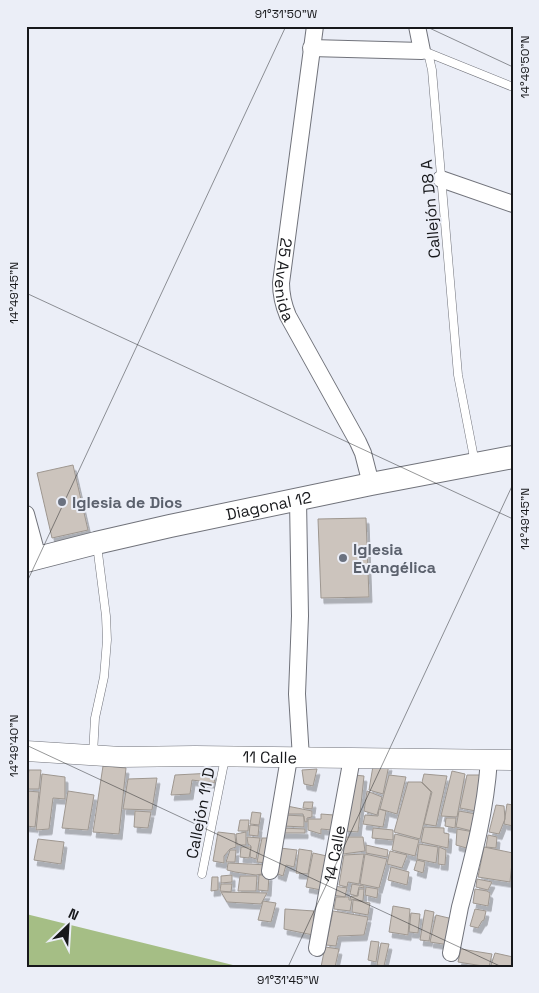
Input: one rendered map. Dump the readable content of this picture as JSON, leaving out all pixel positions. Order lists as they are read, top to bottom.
{
  "streets": {
    "main road": ["Diagonal 12"],
    "street": ["25 Avenida", "11 Calle", "14 Calle"],
    "lane": ["Callejón D8 A", "Callejón 11 D"]
  },
  "crossings": [
    ["Callejón D8 A", "Diagonal 12"],
    ["25 Avenida", "Diagonal 12"],
    ["11 Calle", "Callejón 11 D"],
    ["11 Calle", "14 Calle"]
  ],
  "places": ["Iglesia de Dios", "Iglesia Evangélica"],
  "north": "top right",
  "coordinates": [
    "91°31'50\"W",
    "14°49'50\"N",
    "14°49'45\"N",
    "14°49'40\"N",
    "91°31'45\"W"
  ]
}
